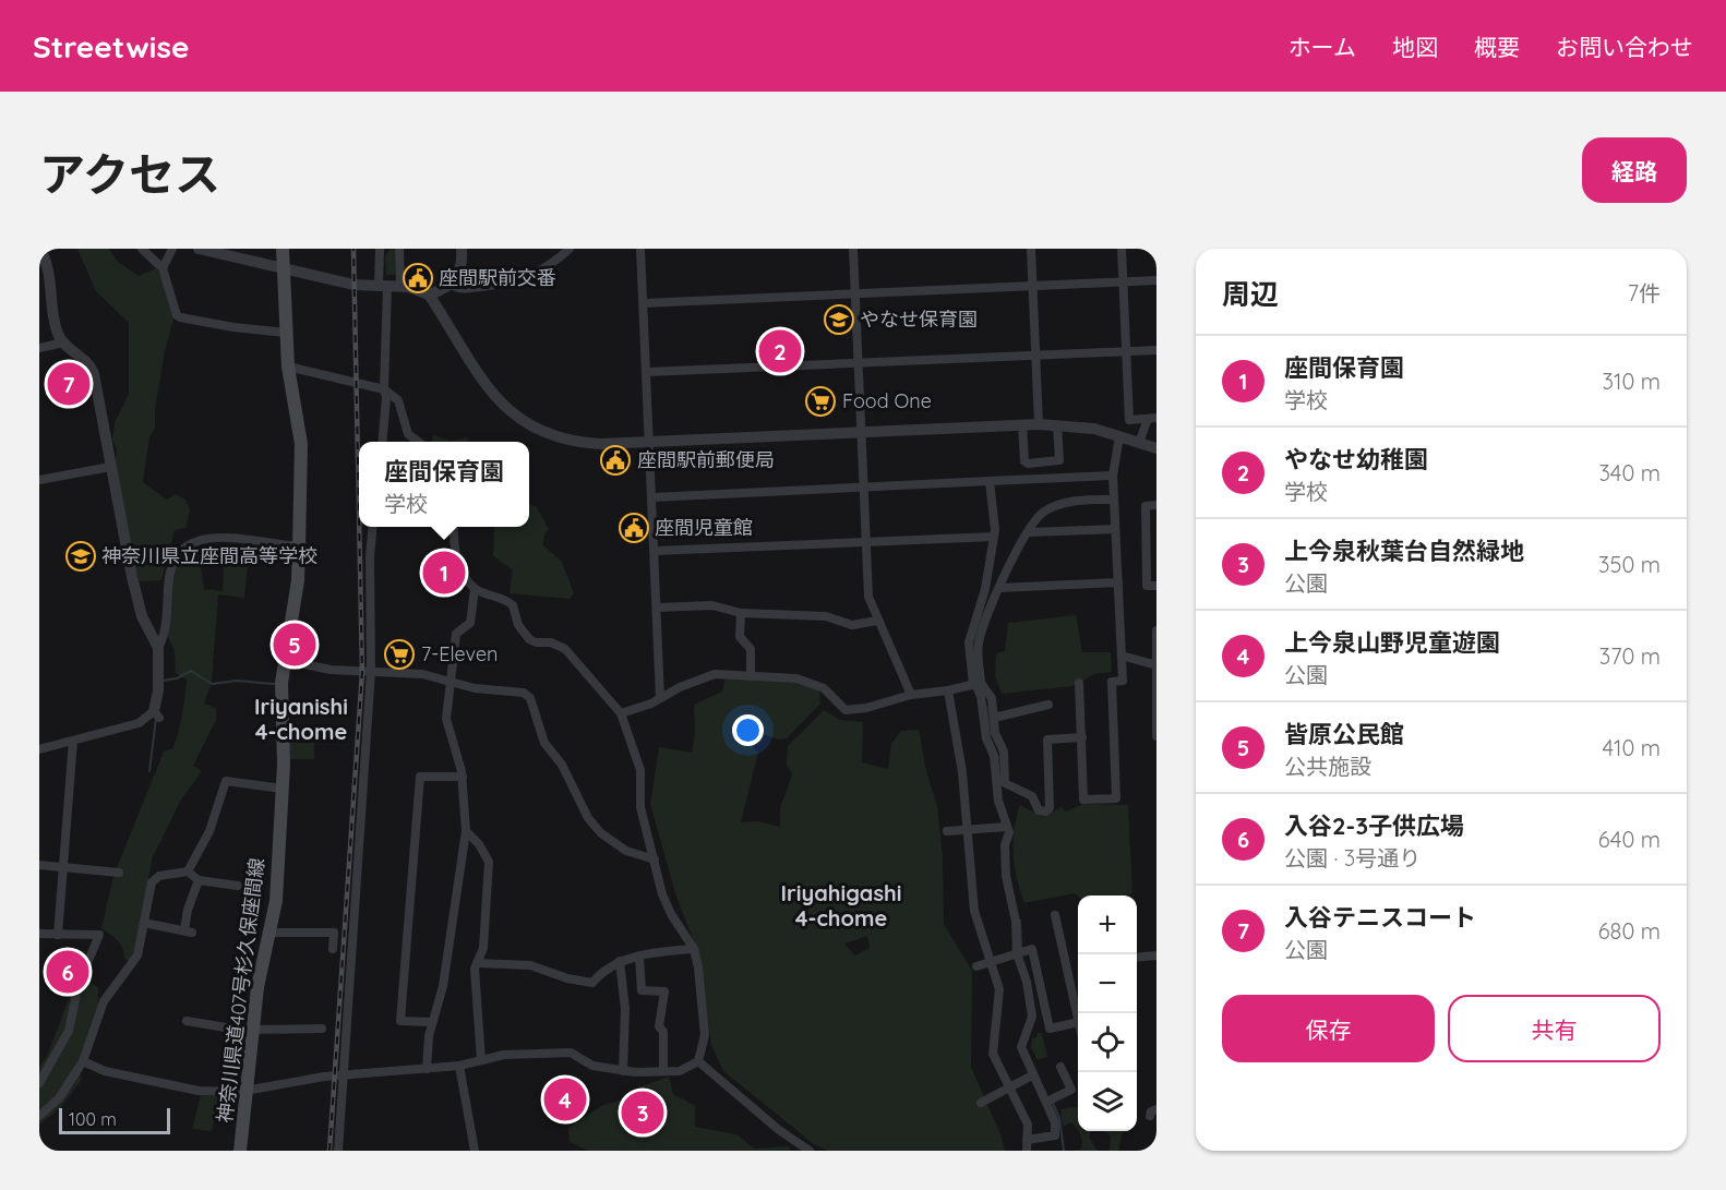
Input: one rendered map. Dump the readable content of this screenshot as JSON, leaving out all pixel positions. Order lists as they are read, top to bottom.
{
  "streets": {
    "main road": ["神奈川県道407号杉久保座間線"]
  },
  "districts": ["Iriyanishi 4-chome", "Iriyahigashi 4-chome"],
  "places": {
    "public building": ["座間駅前交番", "座間駅前郵便局", "座間児童館"],
    "school or university": ["やなせ保育園", "神奈川県立座間高等学校"],
    "supermarket": ["Food One", "7-Eleven"]
  },
  "scale_bar": "100 m",
  "page": {
    "header": "Streetwise",
    "nav": [
      "ホーム",
      "地図",
      "概要",
      "お問い合わせ"
    ],
    "title": "アクセス",
    "buttons": [
      "経路",
      ["保存", "共有"]
    ],
    "heading": ["周辺", "7件"],
    "pins": [
      "2",
      "7",
      "1",
      "5",
      "6",
      "4",
      "3"
    ],
    "list": [
      {
        "mark": "1",
        "name": "座間保育園",
        "note": "学校",
        "value": "310 m"
      },
      {
        "mark": "2",
        "name": "やなせ幼稚園",
        "note": "学校",
        "value": "340 m"
      },
      {
        "mark": "3",
        "name": "上今泉秋葉台自然緑地",
        "note": "公園",
        "value": "350 m"
      },
      {
        "mark": "4",
        "name": "上今泉山野児童遊園",
        "note": "公園",
        "value": "370 m"
      },
      {
        "mark": "5",
        "name": "皆原公民館",
        "note": "公共施設",
        "value": "410 m"
      },
      {
        "mark": "6",
        "name": "入谷2-3子供広場",
        "note": "公園 · 3号通り",
        "value": "640 m"
      },
      {
        "mark": "7",
        "name": "入谷テニスコート",
        "note": "公園",
        "value": "680 m"
      }
    ],
    "popup": ["座間保育園", "学校"],
    "map_buttons": ["+", "−"],
    "scale": "100 m"
  }
}
